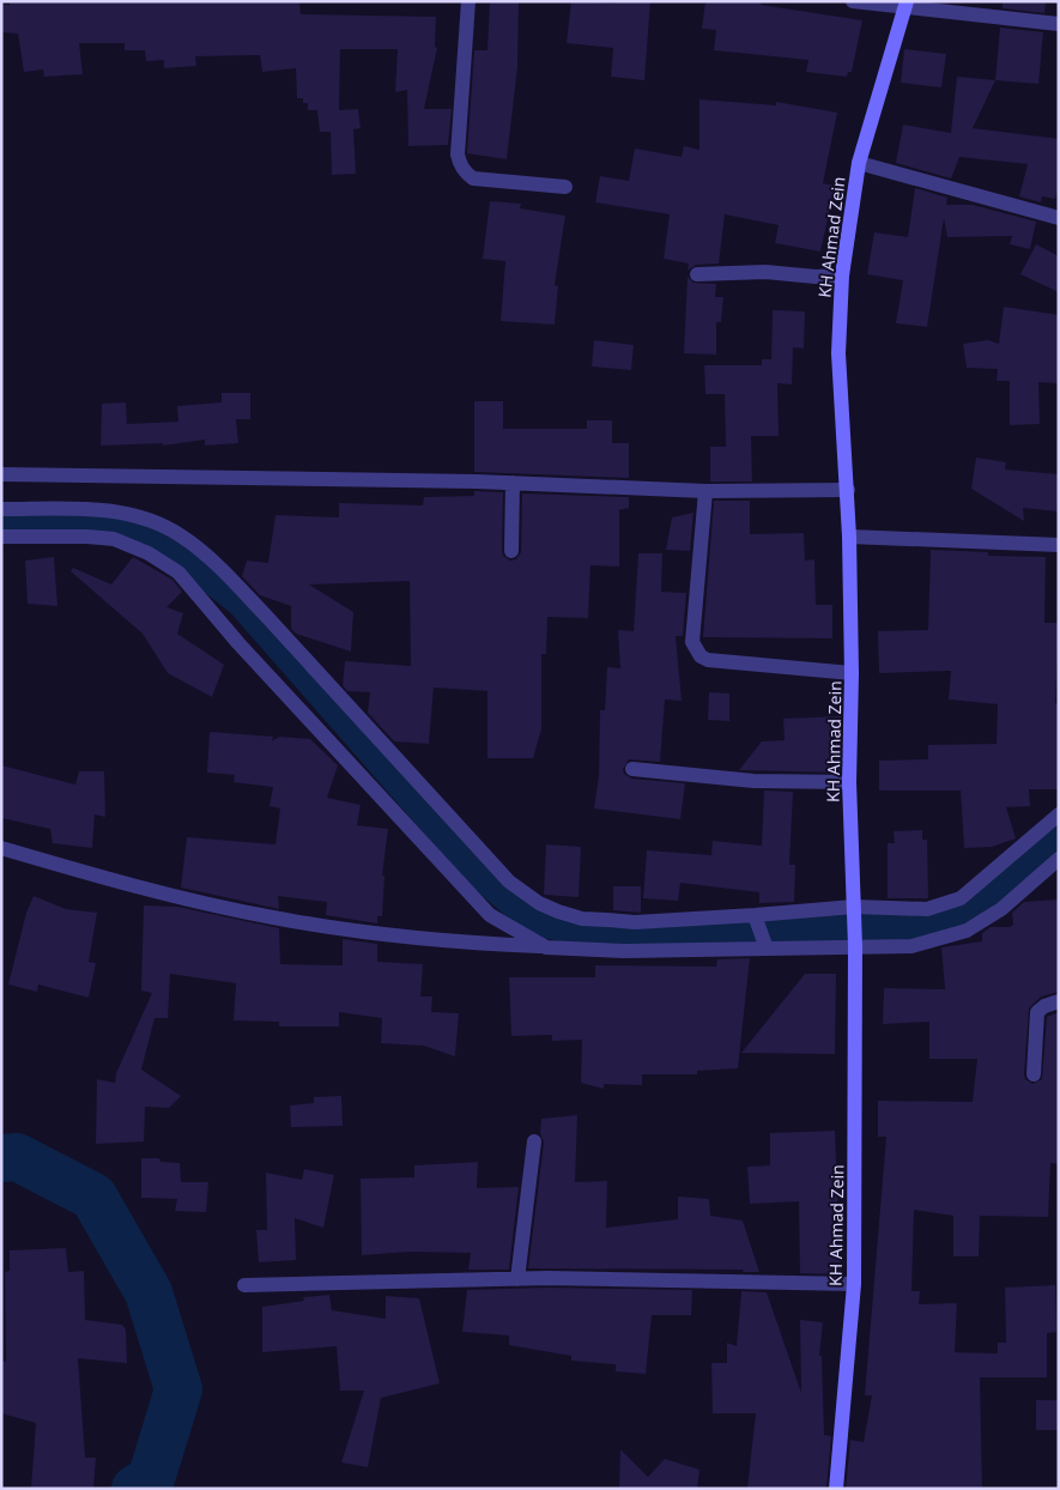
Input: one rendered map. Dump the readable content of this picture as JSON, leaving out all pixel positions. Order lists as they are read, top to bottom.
{
  "streets": {
    "street": ["KH Ahmad Zein"]
  }
}
